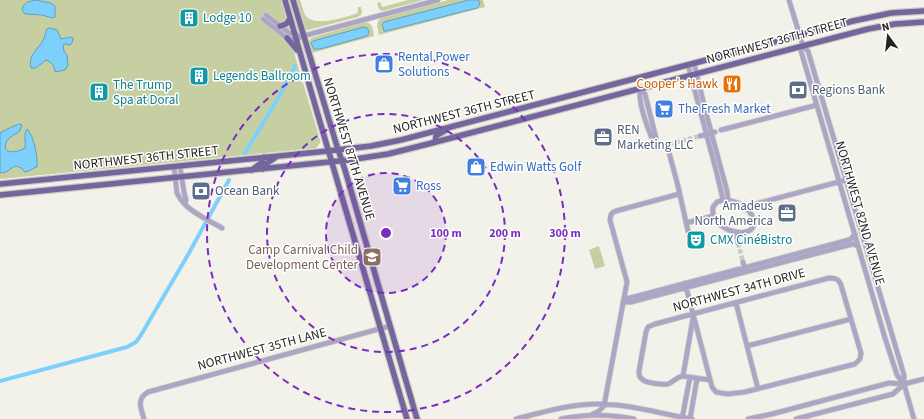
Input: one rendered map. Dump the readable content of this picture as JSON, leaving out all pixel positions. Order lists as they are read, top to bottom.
{
  "streets": {
    "main road": ["NORTHWEST 36TH STREET", "NORTHWEST 87TH AVENUE"],
    "street": ["NORTHWEST 82ND AVENUE", "NORTHWEST 34TH DRIVE", "NORTHWEST 35TH LANE"]
  },
  "crossings": [
    ["NORTHWEST 36TH STREET", "NORTHWEST 87TH AVENUE"],
    ["NORTHWEST 36TH STREET", "NORTHWEST 82ND AVENUE"],
    ["NORTHWEST 87TH AVENUE", "NORTHWEST 35TH LANE"]
  ],
  "places": {
    "building": ["Lodge 10", "Legends Ballroom", "The Trump Spa at Doral"],
    "shop": ["Rental Power Solutions", "Edwin Watts Golf"],
    "restaurant": ["Cooper's Hawk"],
    "bank": ["Regions Bank", "Ocean Bank"],
    "supermarket": ["The Fresh Market", "Ross"],
    "office": ["REN Marketing LLC", "Amadeus North America"],
    "theatre": ["CMX CinéBistro"],
    "school or university": ["Camp Carnival Child Development Center"]
  },
  "north": "top",
  "rings": ["100 m", "200 m", "300 m"]
}
